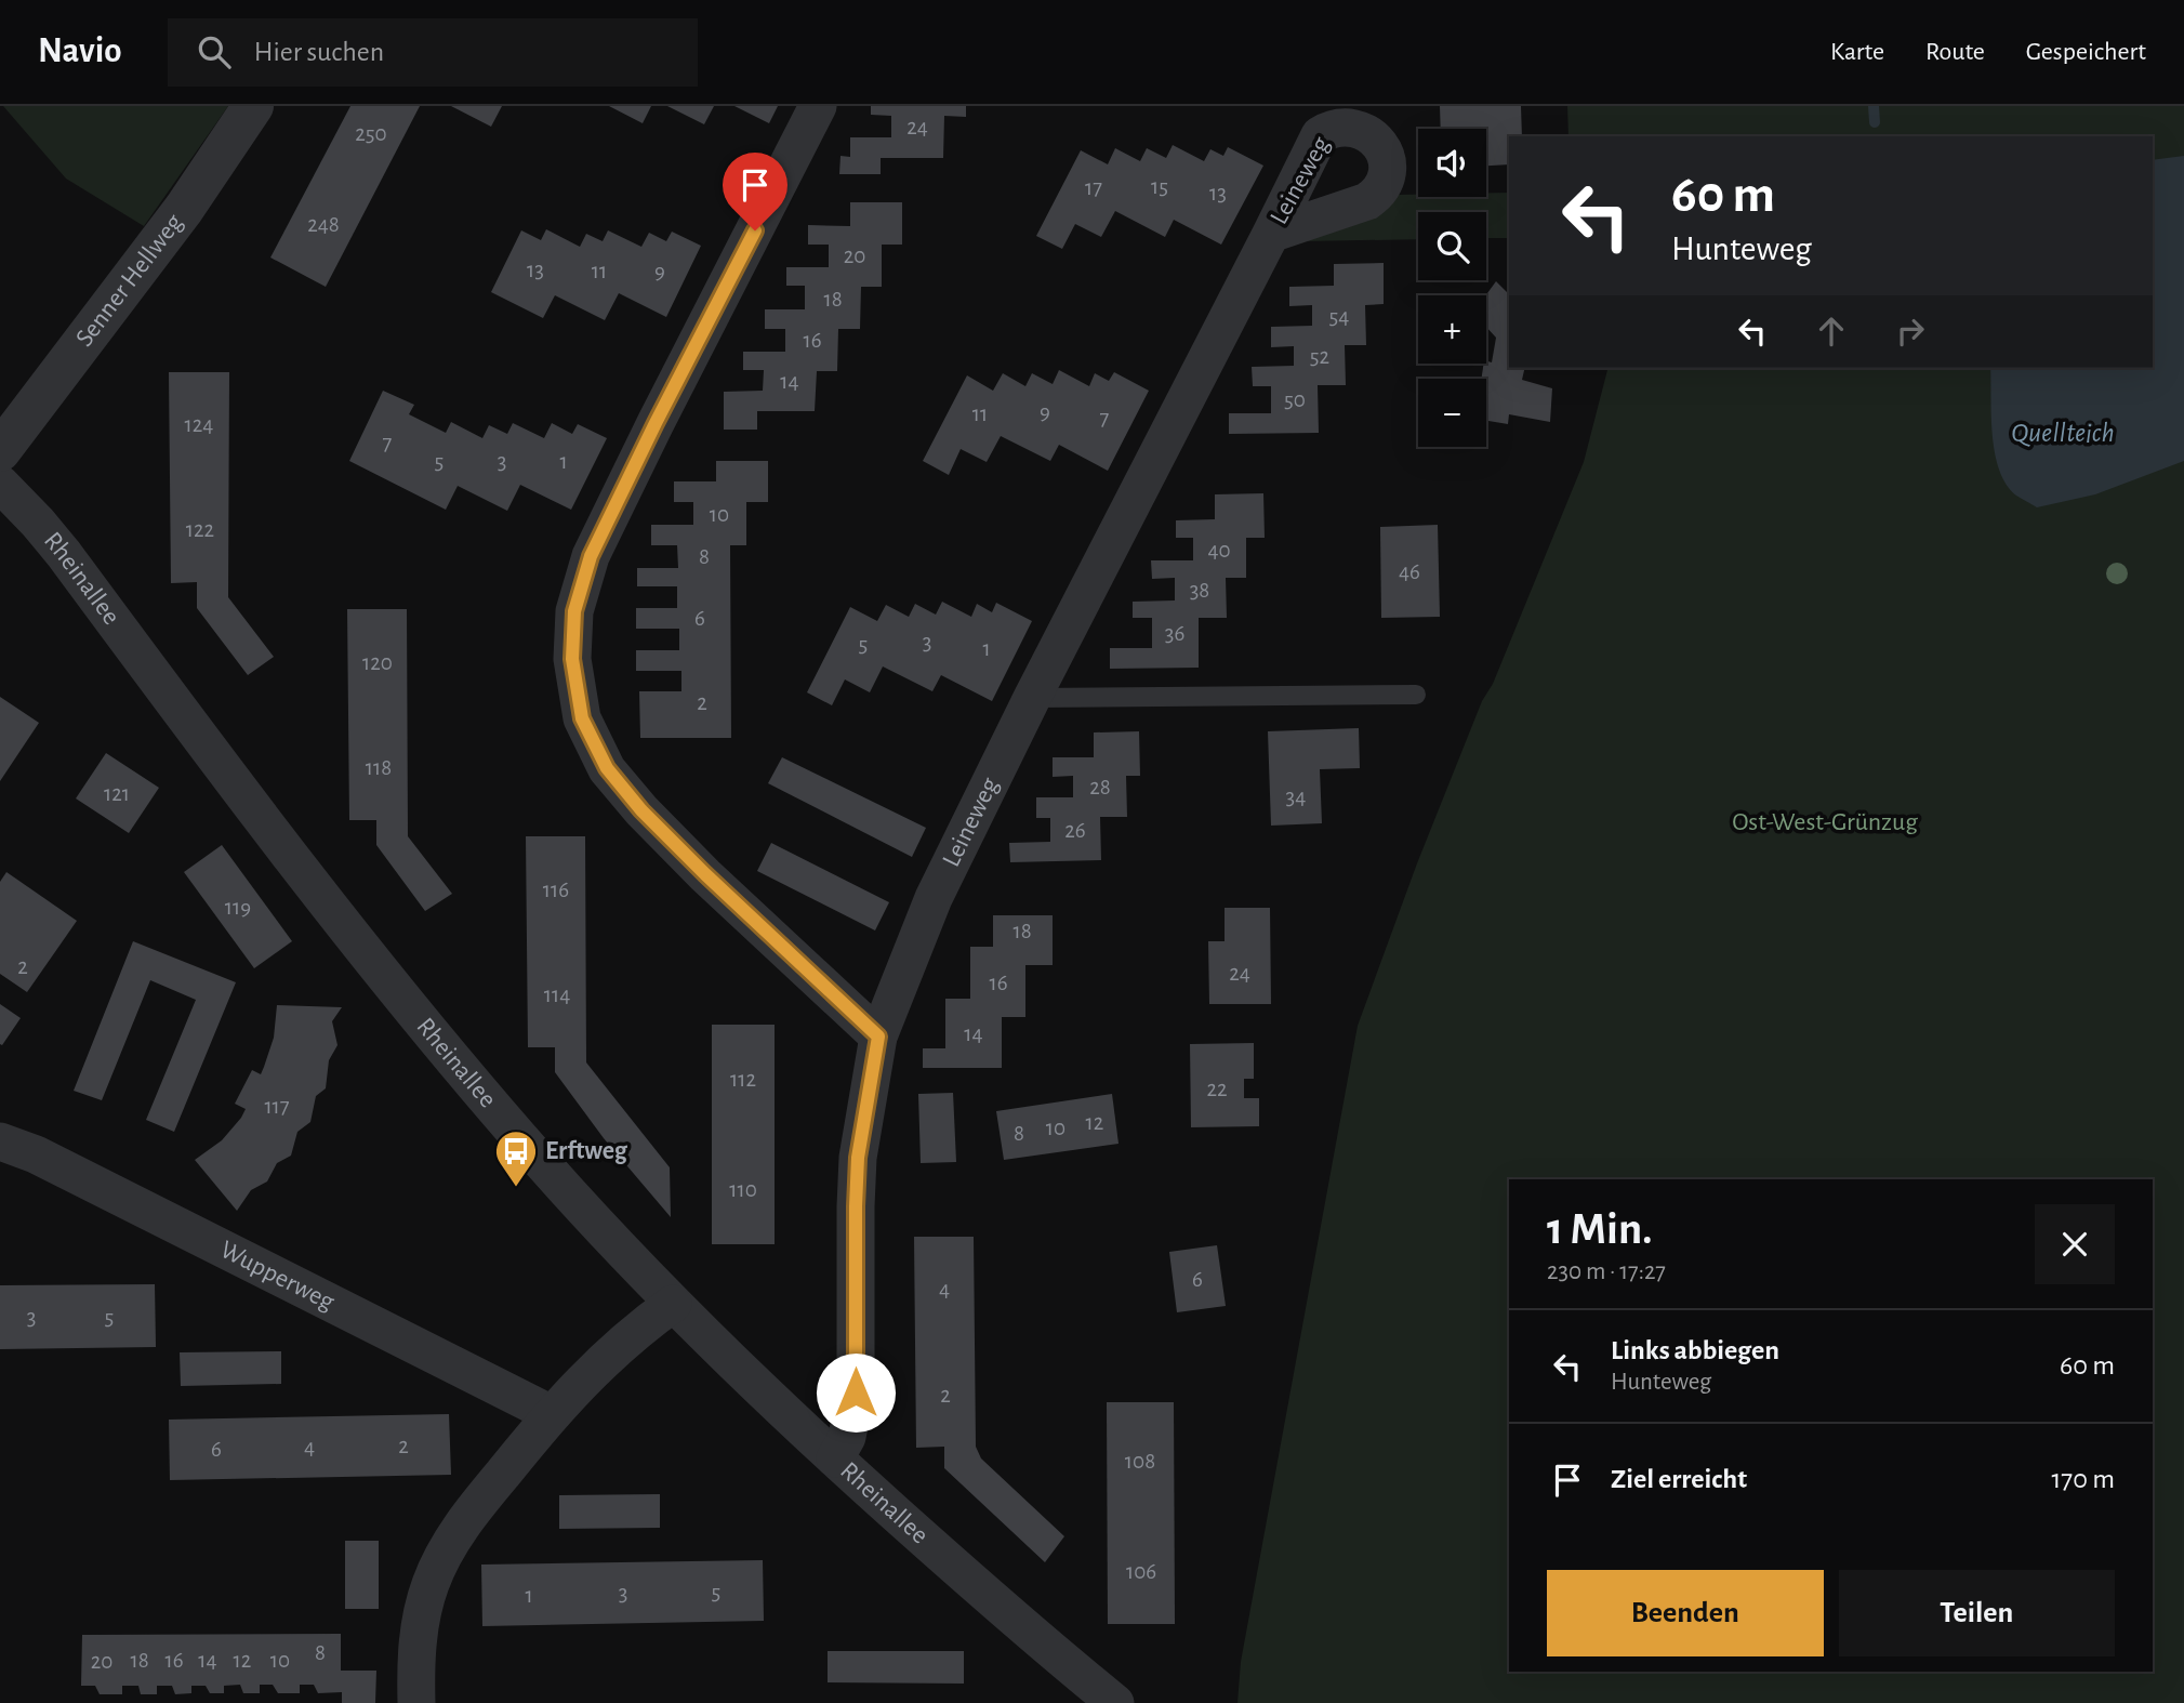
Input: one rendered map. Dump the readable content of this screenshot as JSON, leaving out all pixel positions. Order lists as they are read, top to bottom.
{
  "streets": {
    "street": [
      "Leineweg",
      "Senner Hellweg",
      "Rheinallee",
      "Wupperweg"
    ]
  },
  "crossings": [
    ["Leineweg", "Rheinallee"]
  ],
  "water": ["Quellteich"],
  "parks": ["Ost-West-Grünzug"],
  "places": {
    "bus stop": ["Erftweg"]
  },
  "house_numbers": [
    "24",
    "250",
    "15",
    "17",
    "13",
    "248",
    "20",
    "13",
    "11",
    "9",
    "18",
    "54",
    "16",
    "52",
    "14",
    "50",
    "9",
    "11",
    "7",
    "124",
    "7",
    "5",
    "3",
    "1",
    "10",
    "122",
    "40",
    "8",
    "46",
    "38",
    "6",
    "36",
    "3",
    "5",
    "1",
    "120",
    "2",
    "118",
    "28",
    "121",
    "34",
    "26",
    "116",
    "119",
    "18",
    "2",
    "24",
    "16",
    "114",
    "14",
    "112",
    "22",
    "117",
    "12",
    "10",
    "8",
    "110",
    "6",
    "4",
    "3",
    "5",
    "2",
    "2",
    "4",
    "6",
    "108",
    "106",
    "5",
    "3",
    "1",
    "8",
    "18",
    "16",
    "14",
    "12",
    "10",
    "20"
  ],
  "page": {
    "header": "Navio",
    "search": "Hier suchen",
    "nav": ["Karte", "Route", "Gespeichert"],
    "map_buttons": ["+", "−"],
    "turn": ["60 m", "Hunteweg"],
    "heading": ["1 Min.", "230 m · 17:27"],
    "list": [
      {
        "name": "Links abbiegen",
        "note": "Hunteweg",
        "value": "60 m"
      },
      {
        "name": "Ziel erreicht",
        "value": "170 m"
      }
    ],
    "buttons": ["Beenden", "Teilen"]
  }
}
